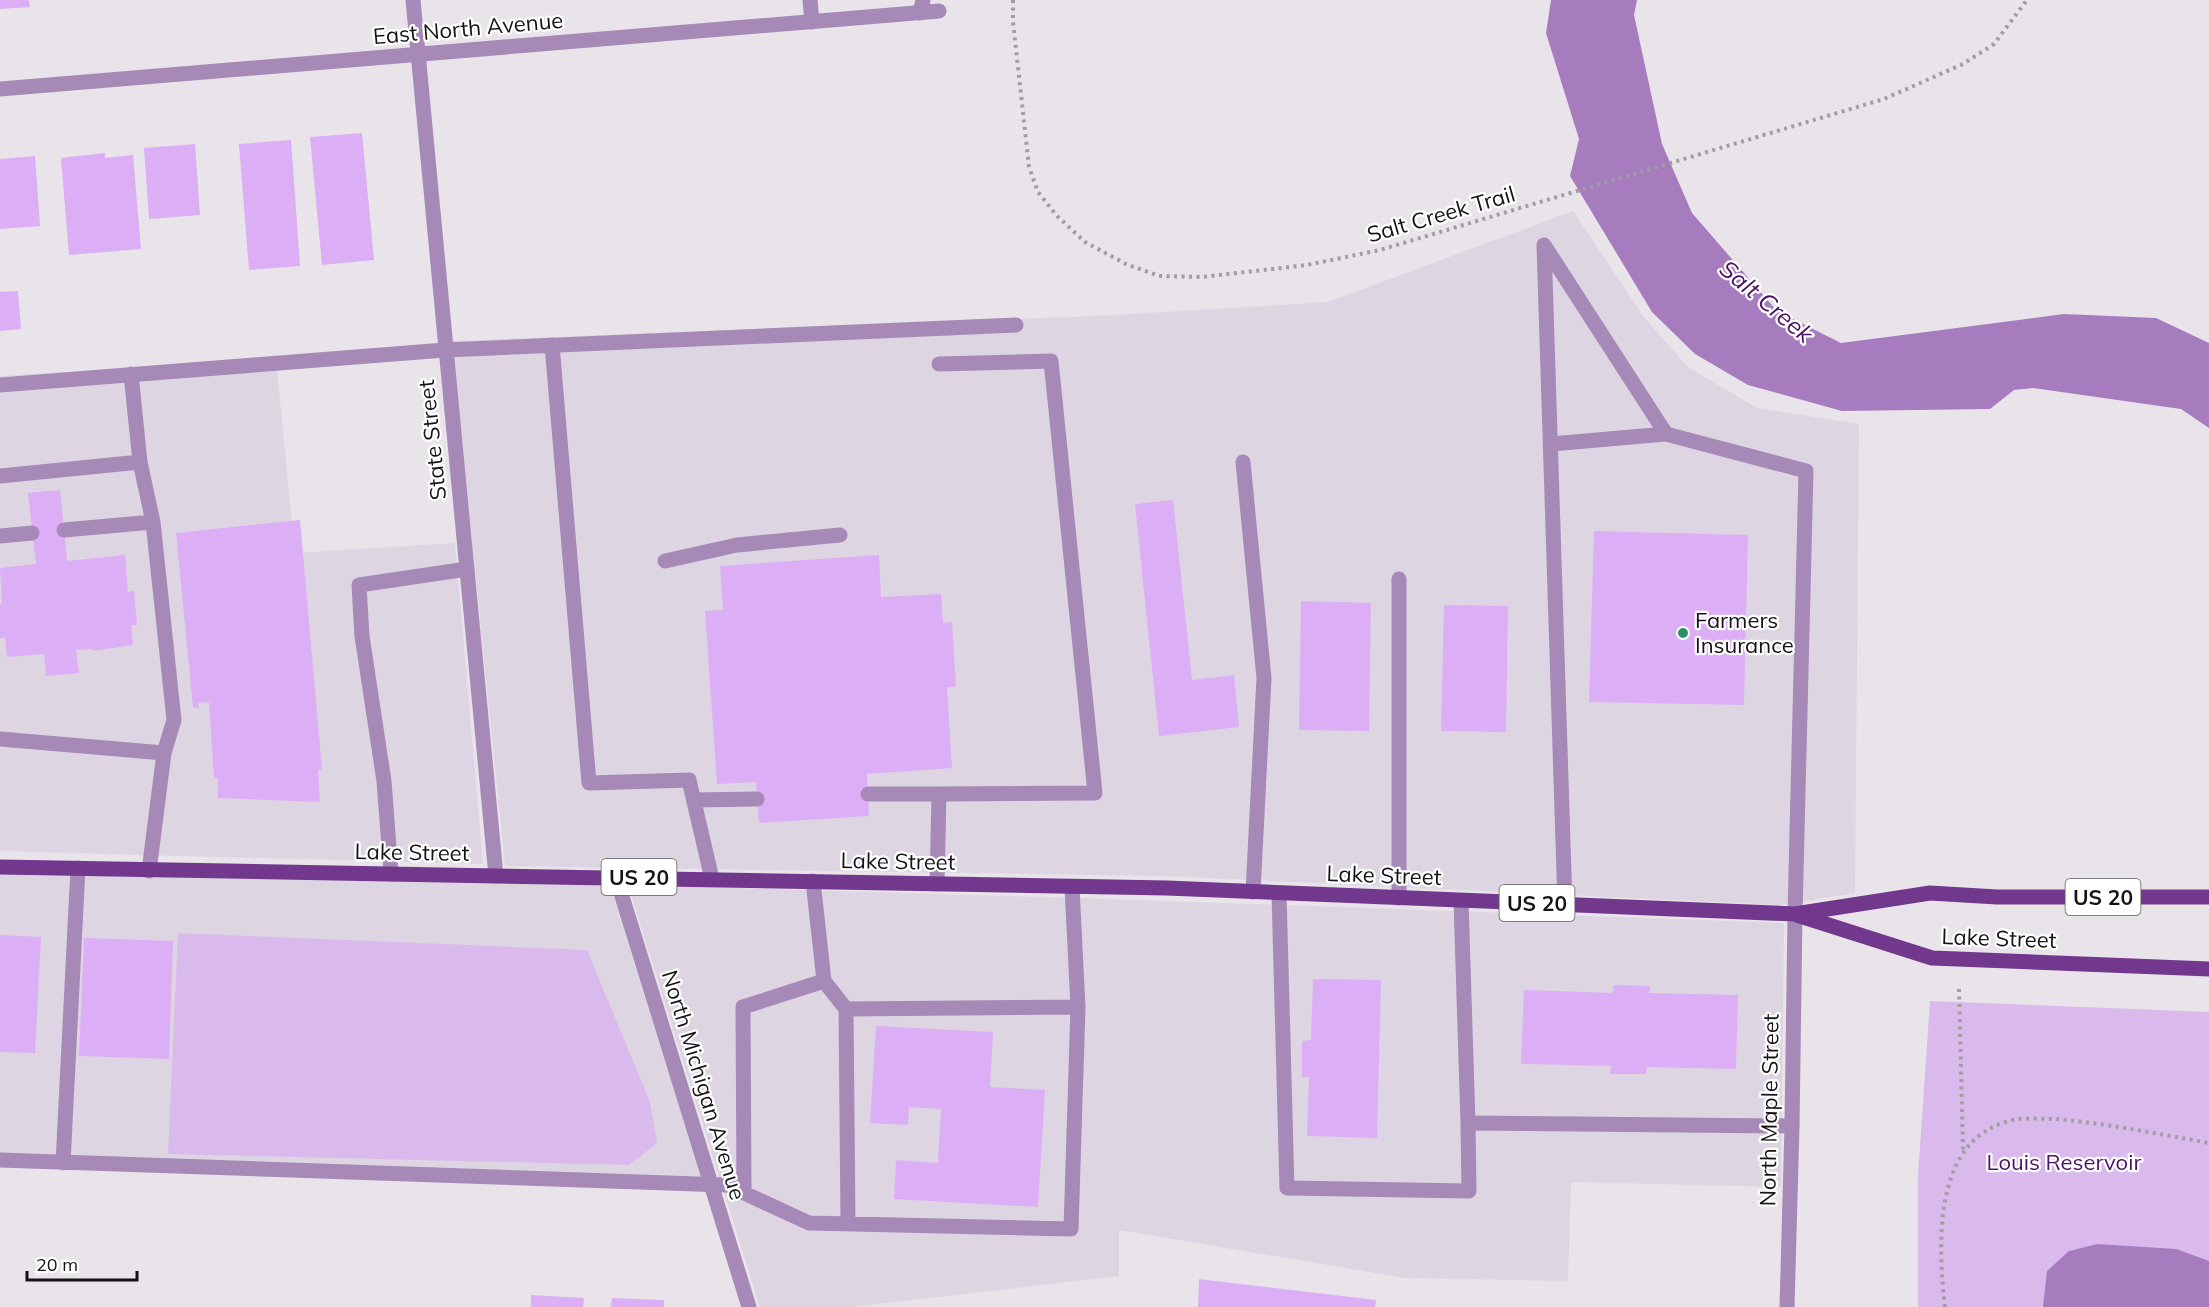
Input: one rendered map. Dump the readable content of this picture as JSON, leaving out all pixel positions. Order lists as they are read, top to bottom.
{
  "streets": {
    "main road": ["Lake Street", "US 20"],
    "street": [
      "East North Avenue",
      "State Street",
      "North Michigan Avenue",
      "North Maple Street"
    ],
    "path": ["Salt Creek Trail"]
  },
  "crossings": [
    ["East North Avenue", "State Street"],
    ["State Street", "Lake Street"],
    ["Lake Street", "North Michigan Avenue"],
    ["Lake Street", "North Maple Street"]
  ],
  "water": ["Salt Creek"],
  "parks": ["Louis Reservoir"],
  "places": ["Farmers Insurance"],
  "scale_bar": "20 m"
}
